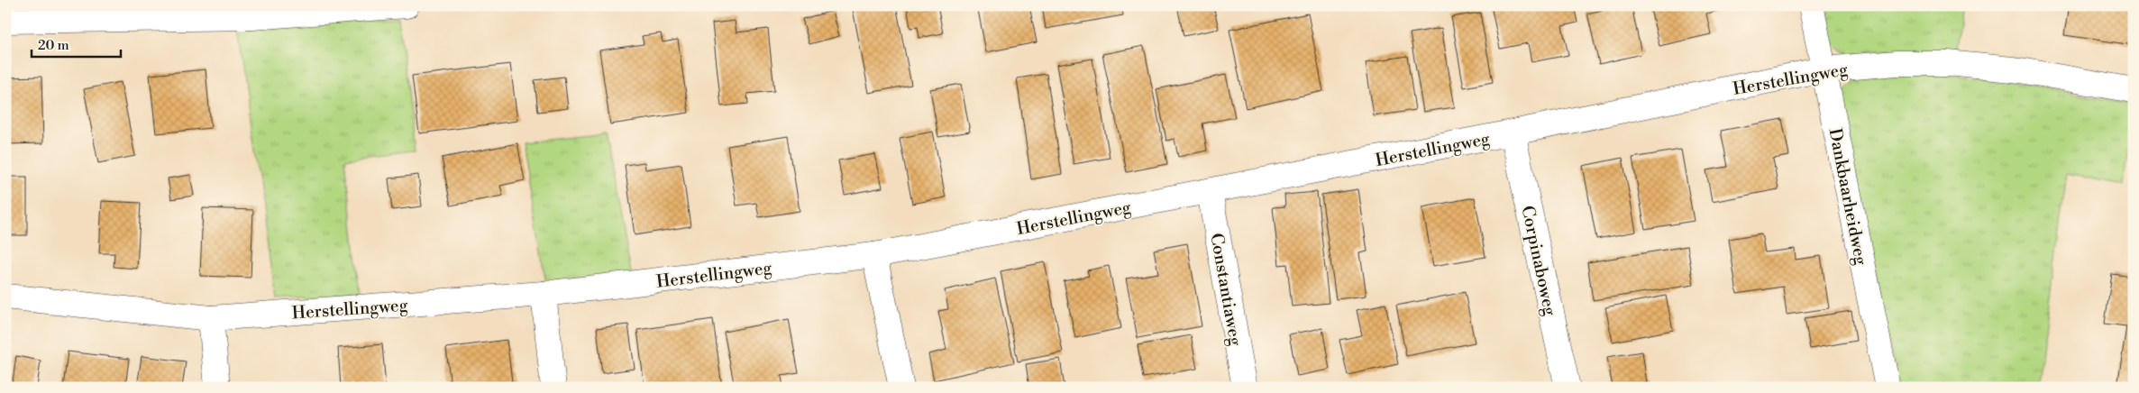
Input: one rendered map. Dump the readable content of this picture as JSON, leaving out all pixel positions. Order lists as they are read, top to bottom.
{
  "streets": {
    "street": [
      "Herstellingweg",
      "Dankbaarheidweg",
      "Corpinaboweg",
      "Constantiaweg"
    ]
  },
  "crossings": [
    ["Herstellingweg", "Dankbaarheidweg"],
    ["Herstellingweg", "Corpinaboweg"],
    ["Herstellingweg", "Constantiaweg"]
  ],
  "scale_bar": "20 m"
}
